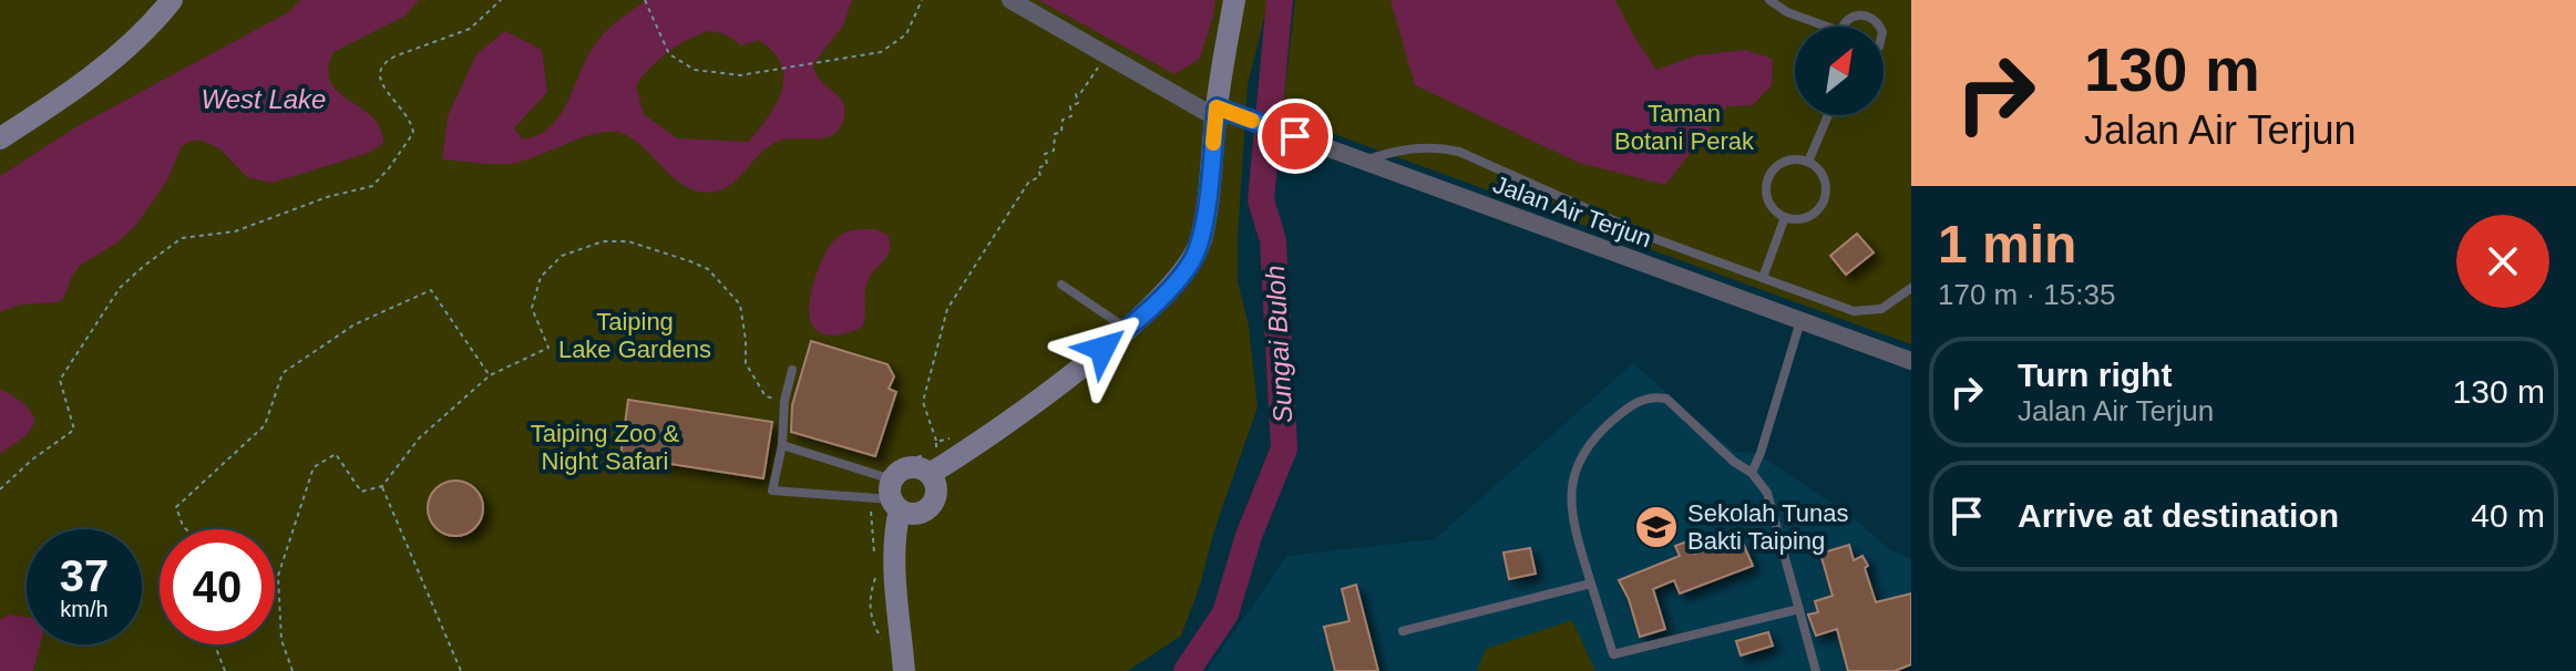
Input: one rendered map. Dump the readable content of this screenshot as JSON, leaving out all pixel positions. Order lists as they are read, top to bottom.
{
  "streets": {
    "street": ["Jalan Air Terjun"]
  },
  "water": ["West Lake", "Sungai Buloh"],
  "parks": ["Taman Botani Perak", "Taiping Lake Gardens", "Taiping Zoo & Night Safari"],
  "places": {
    "school or university": ["Sekolah Tunas Bakti Taiping"]
  },
  "north": "top right",
  "page": {
    "turn": ["130 m", "Jalan Air Terjun"],
    "heading": ["1 min", "170 m · 15:35"],
    "list": [
      {
        "name": "Turn right",
        "note": "Jalan Air Terjun",
        "value": "130 m"
      },
      {
        "name": "Arrive at destination",
        "value": "40 m"
      }
    ],
    "speed": "37 km/h",
    "limit": "40"
  }
}
